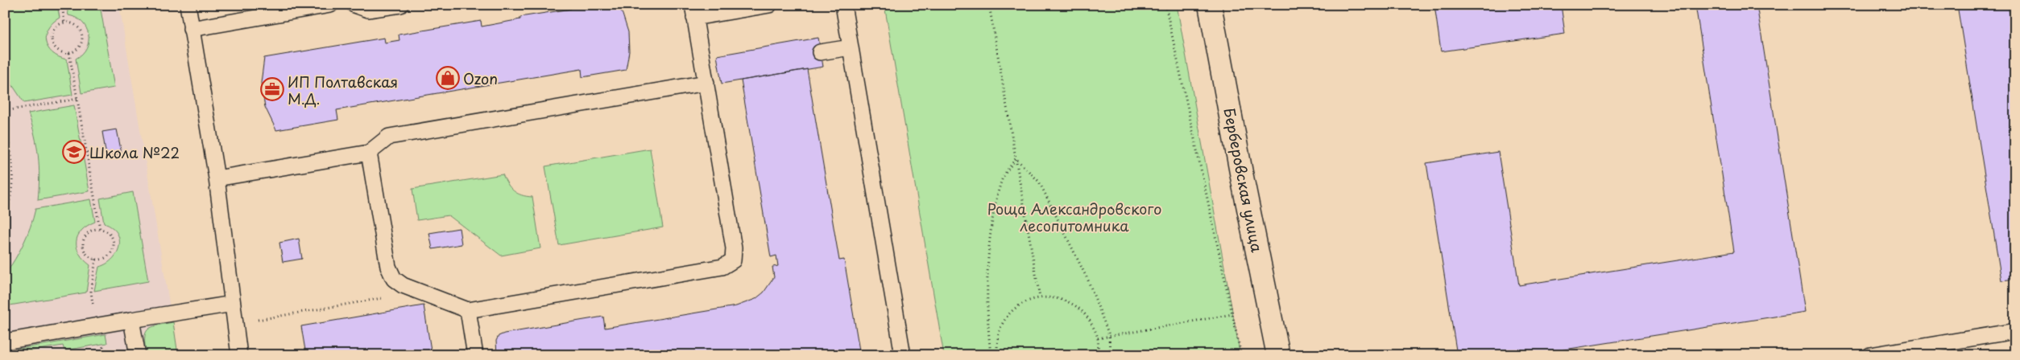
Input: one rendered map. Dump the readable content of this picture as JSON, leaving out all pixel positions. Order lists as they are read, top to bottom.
{
  "streets": {
    "street": ["Берберовская улица"]
  },
  "parks": ["Роща Александровского лесопитомника"],
  "places": {
    "shop": ["Ozon"],
    "office": ["ИП Полтавская М.Д."],
    "school or university": ["Школа №22"]
  }
}
